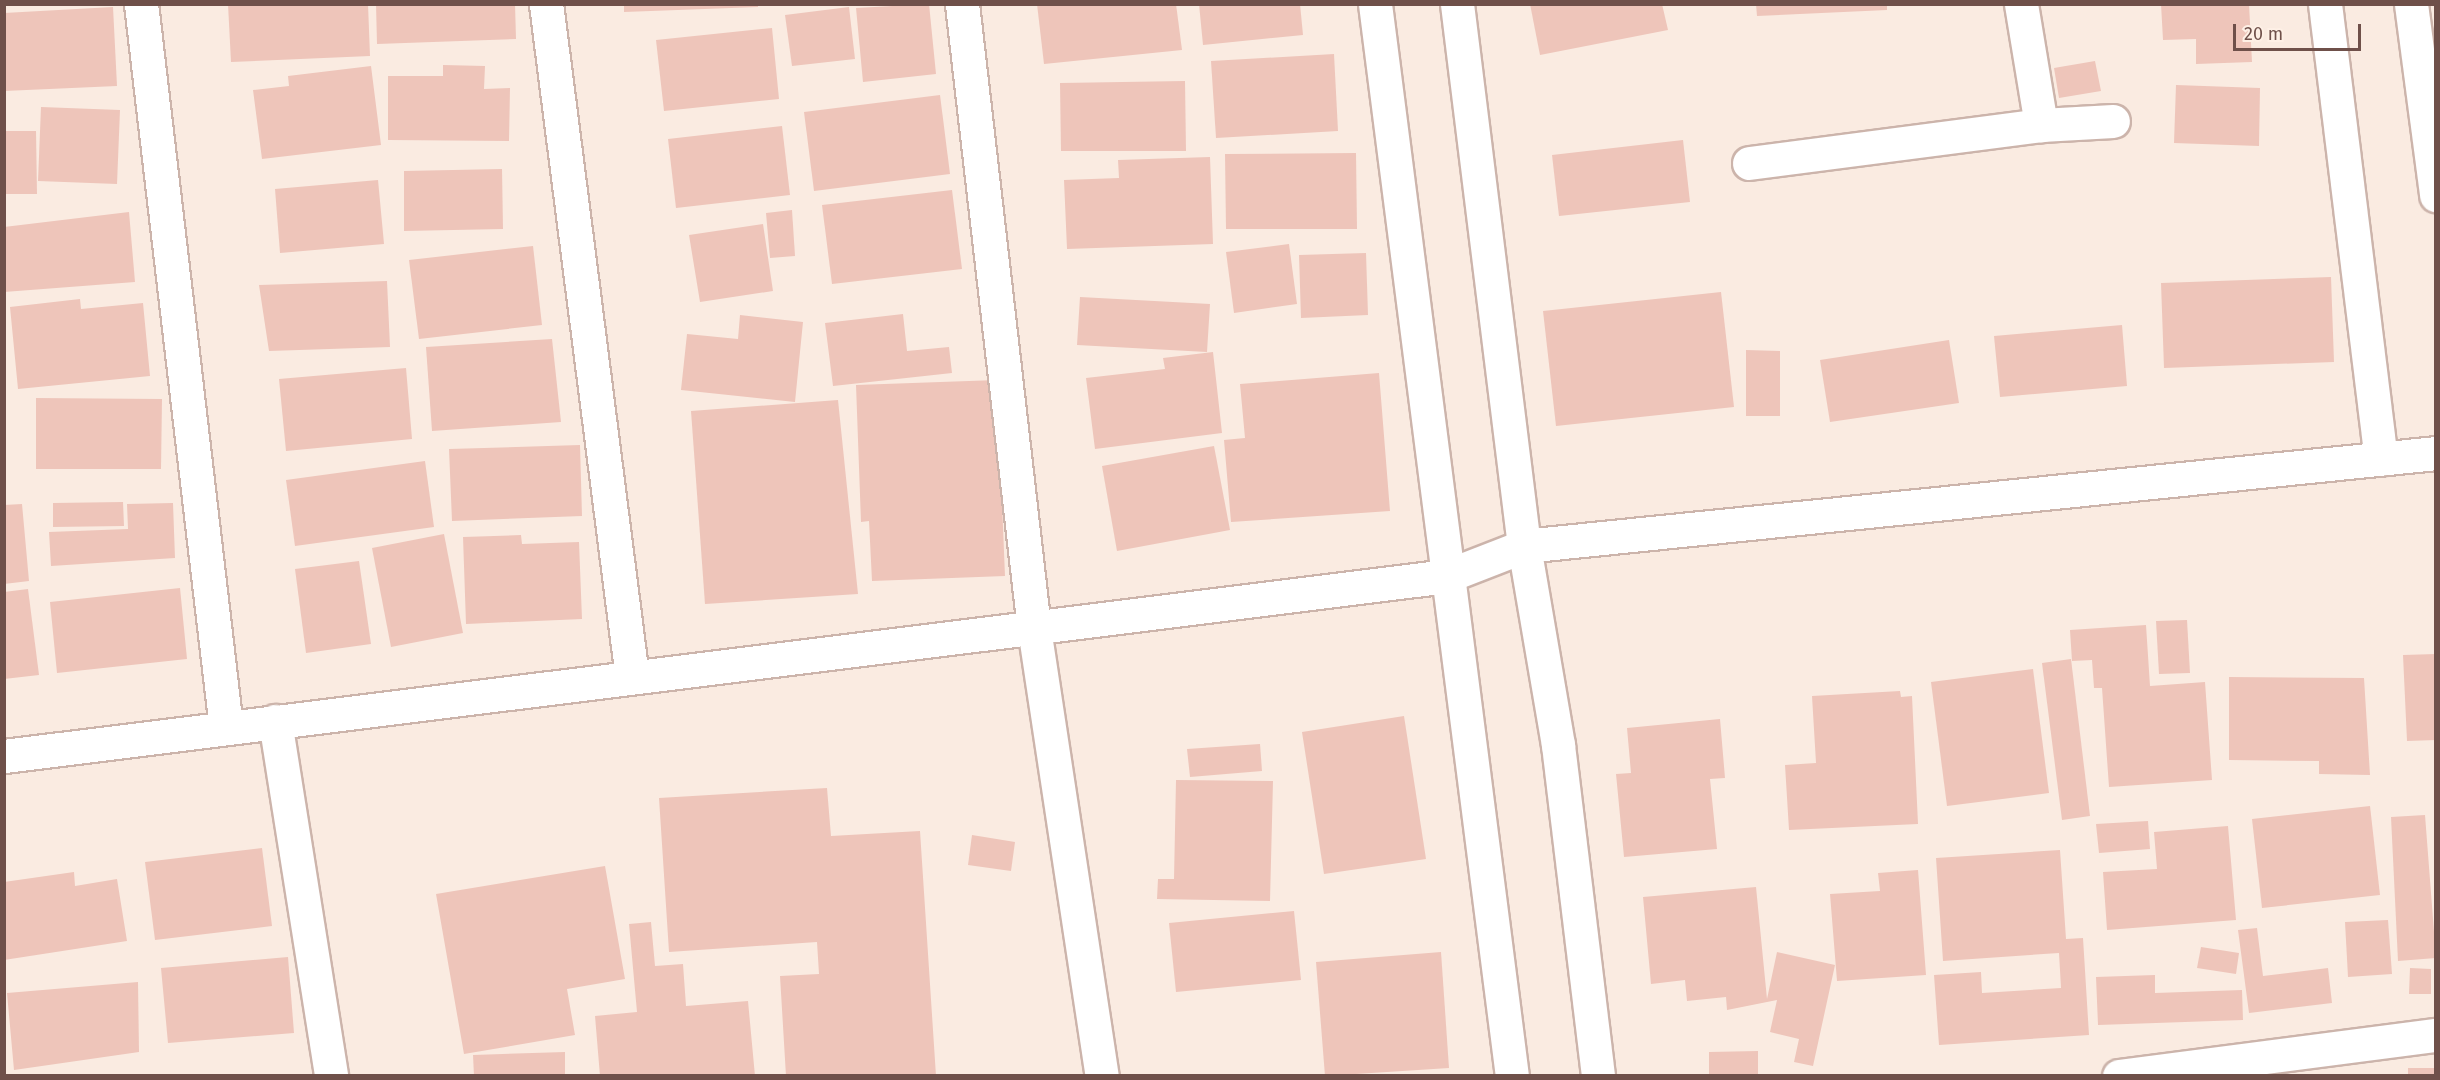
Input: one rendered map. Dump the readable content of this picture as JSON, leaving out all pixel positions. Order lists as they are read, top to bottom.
{
  "scale_bar": "20 m"
}
